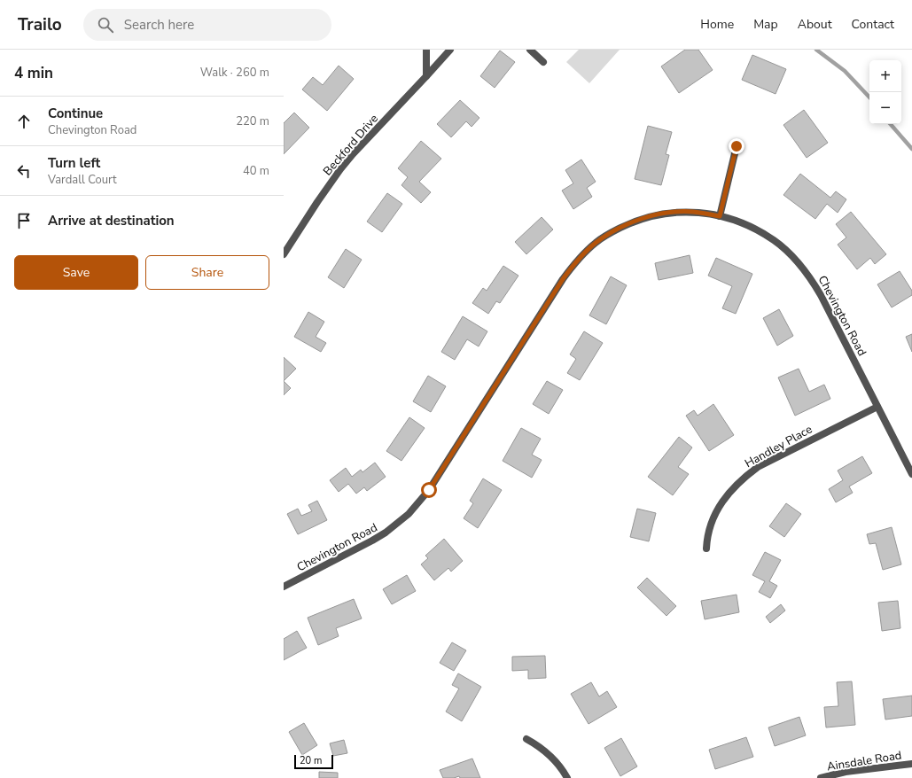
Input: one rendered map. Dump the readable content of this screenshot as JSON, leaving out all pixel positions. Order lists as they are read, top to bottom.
{
  "streets": {
    "street": [
      "Beckford Drive",
      "Chevington Road",
      "Handley Place",
      "Ainsdale Road"
    ]
  },
  "crossings": [
    ["Chevington Road", "Handley Place"]
  ],
  "scale_bar": "20 m",
  "page": {
    "header": "Trailo",
    "search": "Search here",
    "nav": [
      "Home",
      "Map",
      "About",
      "Contact"
    ],
    "heading": ["4 min", "Walk · 260 m"],
    "map_buttons": ["+", "−"],
    "list": [
      ["Continue", "Chevington Road", "220 m"],
      ["Turn left", "Vardall Court", "40 m"],
      "Arrive at destination"
    ],
    "buttons": ["Save", "Share"],
    "scale": "20 m"
  }
}
